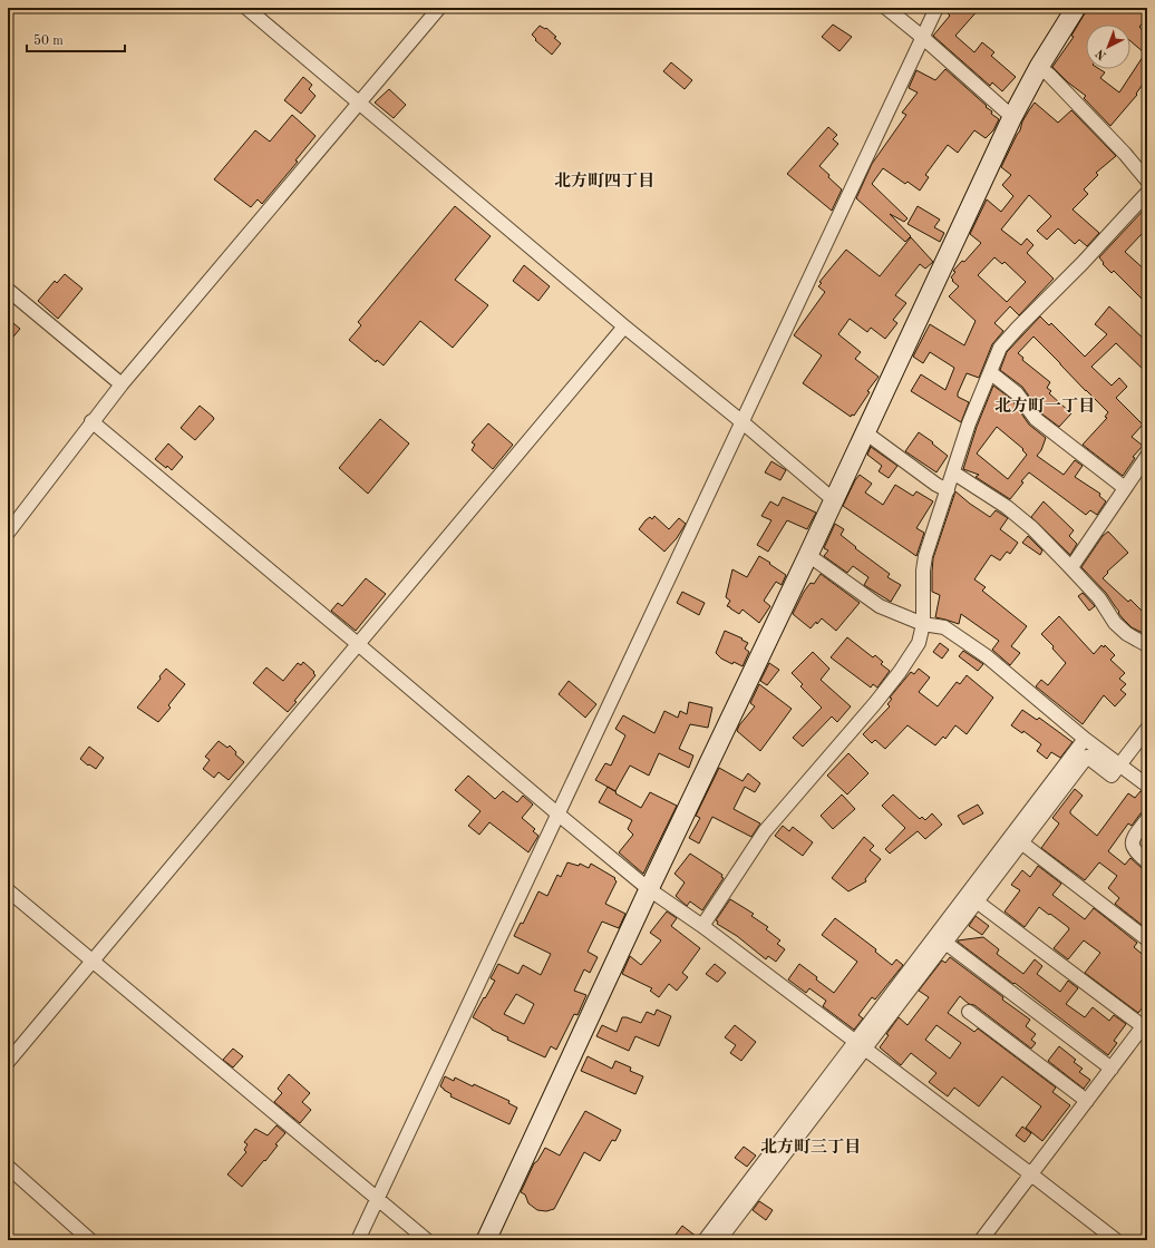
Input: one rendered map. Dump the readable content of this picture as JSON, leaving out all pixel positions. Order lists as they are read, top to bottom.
{
  "districts": ["北方町四丁目", "北方町一丁目", "北方町三丁目"],
  "scale_bar": "50 m",
  "north": "bottom left"
}
